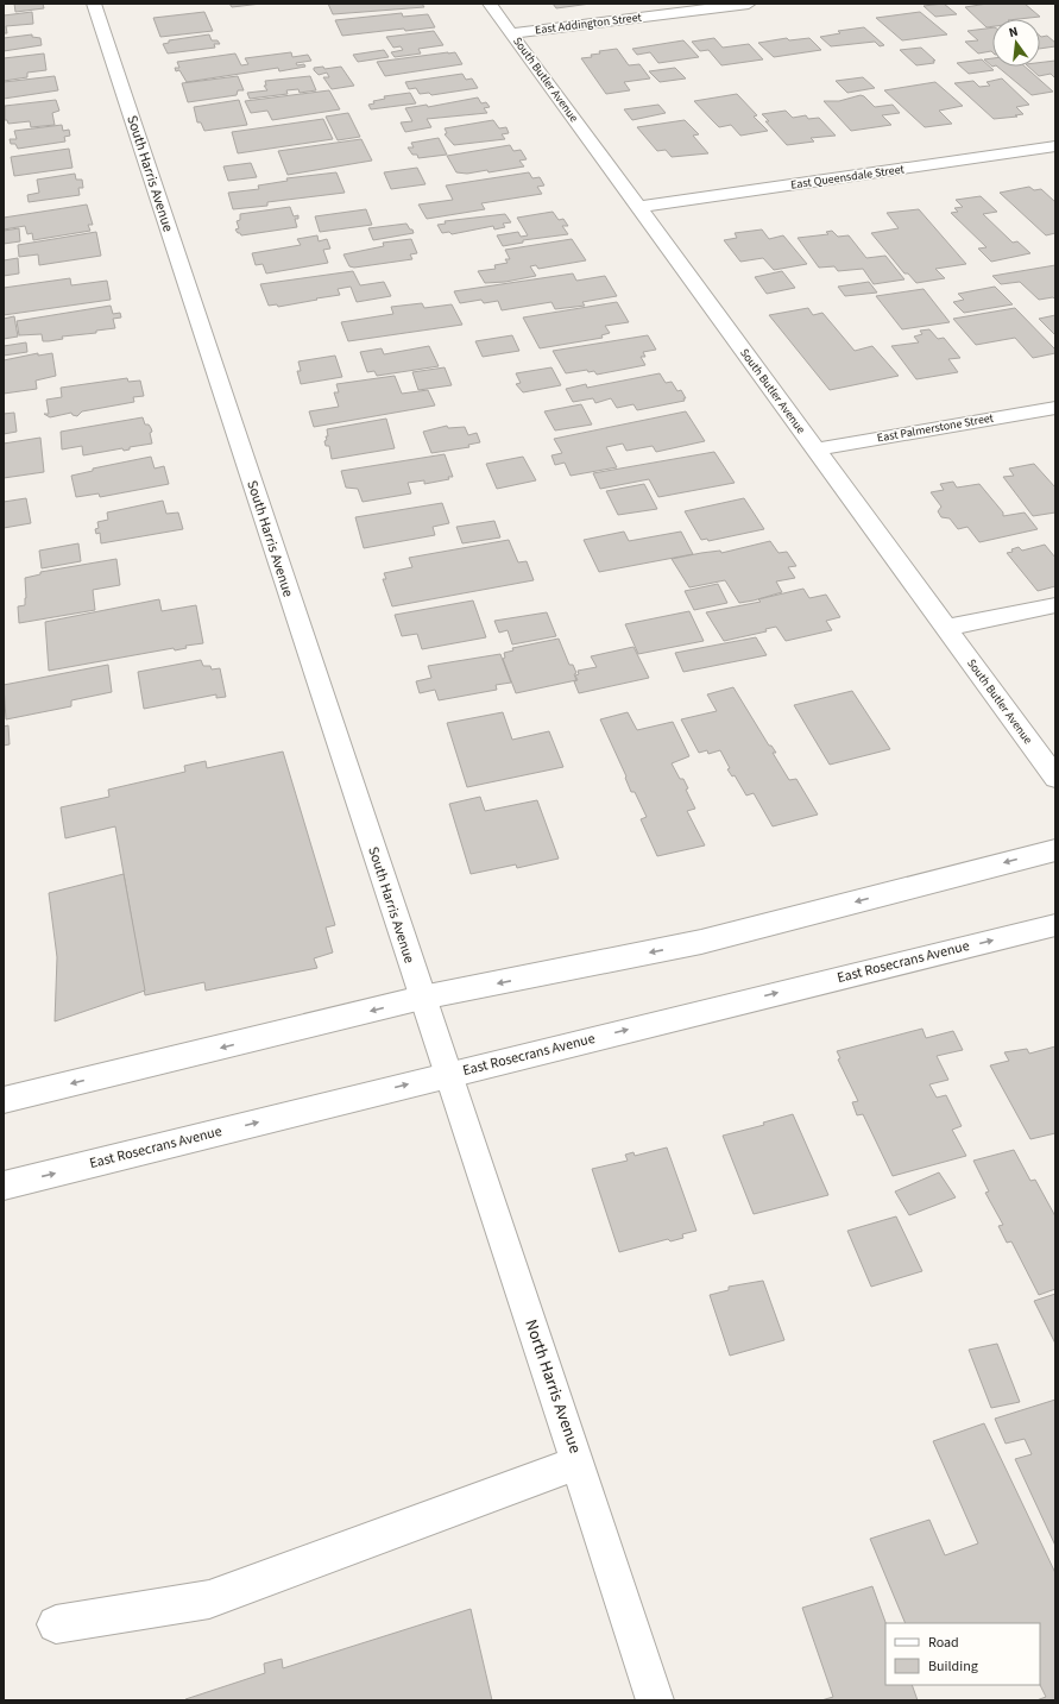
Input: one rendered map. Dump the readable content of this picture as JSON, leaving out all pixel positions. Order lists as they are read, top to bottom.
{
  "streets": {
    "street": [
      "East Addington Street",
      "South Butler Avenue",
      "South Harris Avenue",
      "East Queensdale Street",
      "East Palmerstone Street",
      "East Rosecrans Avenue",
      "North Harris Avenue"
    ]
  },
  "crossings": [
    ["East Addington Street", "South Butler Avenue"],
    ["South Butler Avenue", "East Queensdale Street"],
    ["South Butler Avenue", "East Palmerstone Street"],
    ["South Harris Avenue", "East Rosecrans Avenue"],
    ["South Harris Avenue", "North Harris Avenue"],
    ["East Rosecrans Avenue", "North Harris Avenue"]
  ],
  "legend": ["Road", "Building"],
  "north": "top"
}
